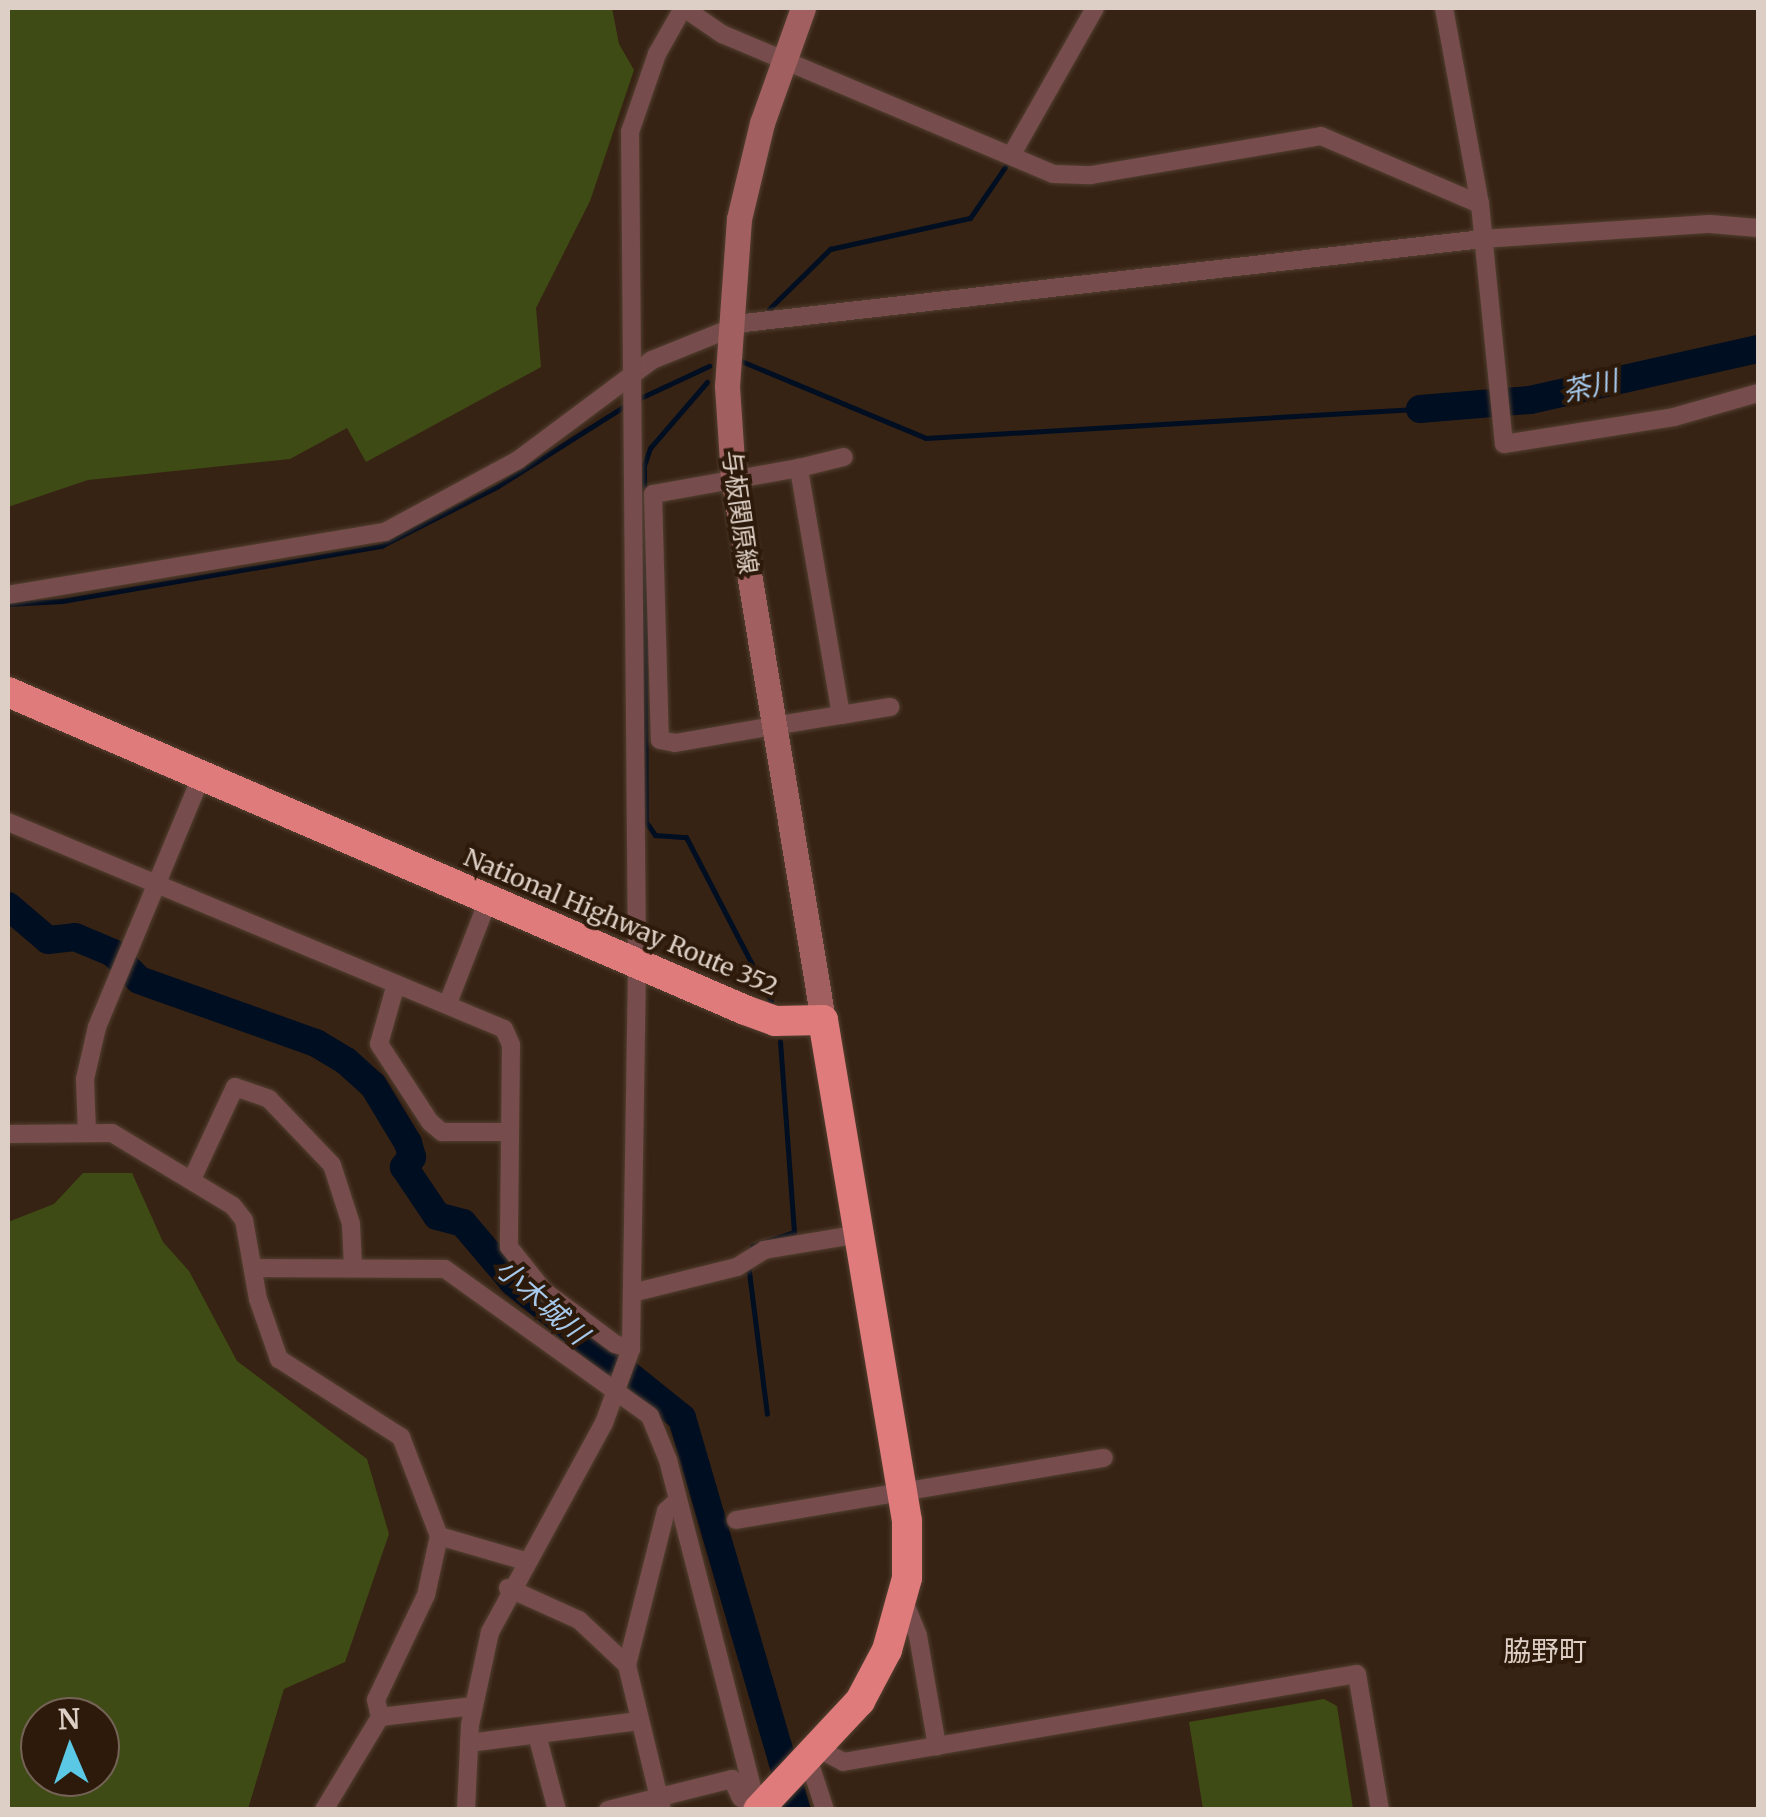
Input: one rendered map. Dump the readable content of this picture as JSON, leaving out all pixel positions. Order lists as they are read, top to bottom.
{
  "streets": {
    "highway": ["National Highway Route 352"],
    "main road": ["与板関原線"]
  },
  "crossings": [
    ["与板関原線", "National Highway Route 352"]
  ],
  "districts": ["脇野町"],
  "water": ["茶川", "小木城川"],
  "north": "top"
}
